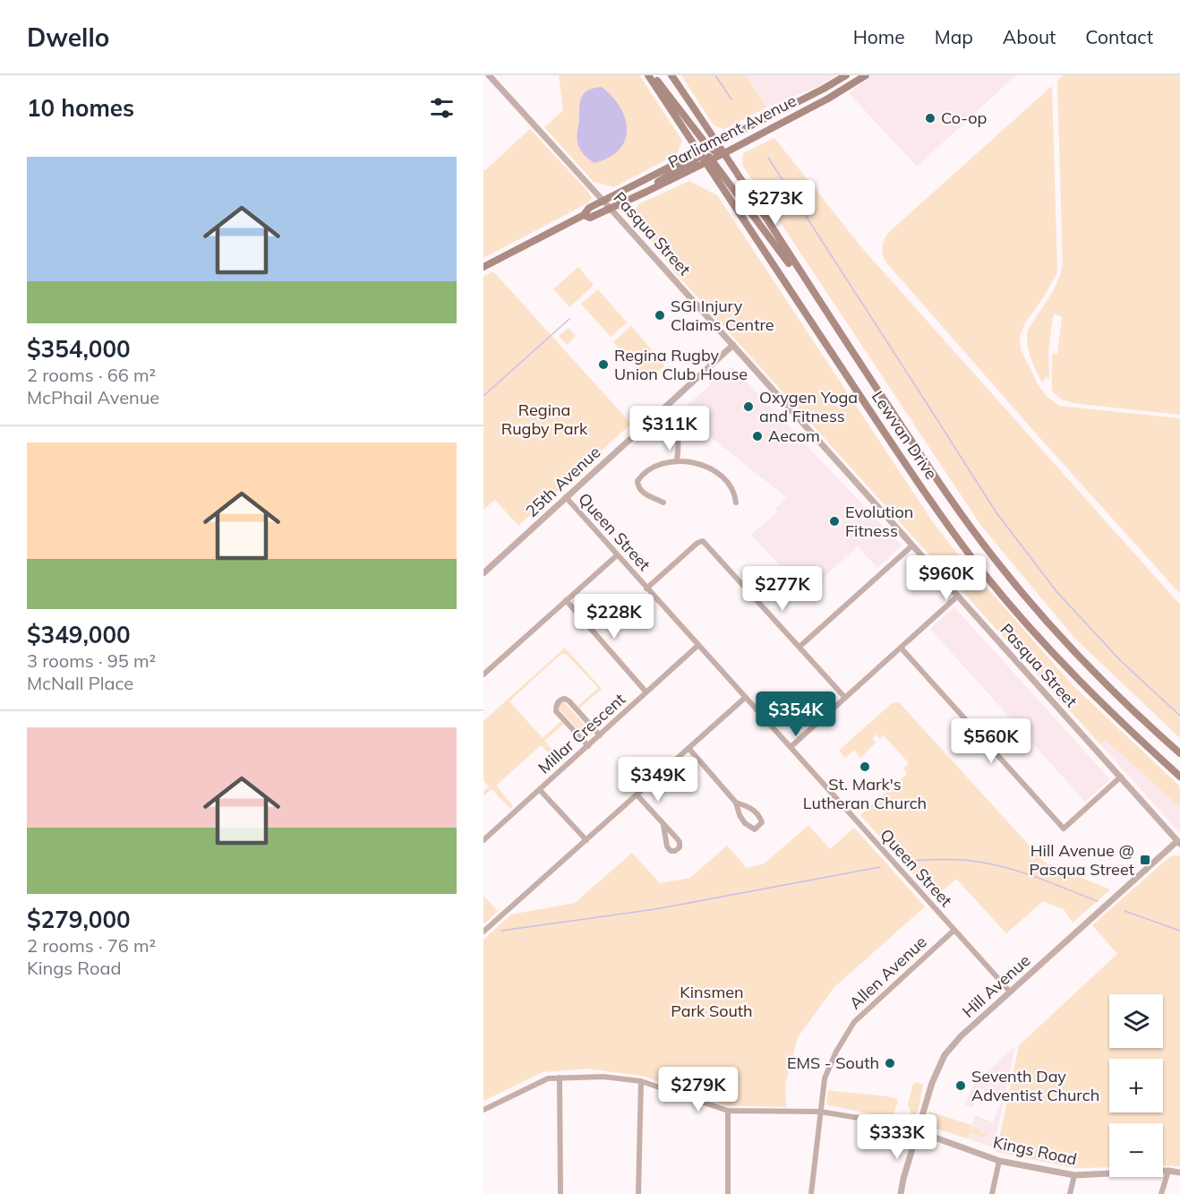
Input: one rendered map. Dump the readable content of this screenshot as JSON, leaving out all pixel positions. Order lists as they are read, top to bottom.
{
  "streets": {
    "main road": ["Parliament Avenue", "Lewvan Drive"],
    "street": [
      "Pasqua Street",
      "25th Avenue",
      "Queen Street",
      "Millar Crescent",
      "Allen Avenue",
      "Hill Avenue",
      "Kings Road"
    ]
  },
  "crossings": [
    ["Parliament Avenue", "Pasqua Street"],
    ["Parliament Avenue", "Lewvan Drive"],
    ["Pasqua Street", "25th Avenue"],
    ["Pasqua Street", "Hill Avenue"],
    ["25th Avenue", "Queen Street"],
    ["Queen Street", "Millar Crescent"],
    ["Queen Street", "Allen Avenue"],
    ["Queen Street", "Hill Avenue"],
    ["Allen Avenue", "Kings Road"],
    ["Hill Avenue", "Kings Road"]
  ],
  "parks": ["Regina Rugby Park", "Kinsmen Park South"],
  "places": {
    "other": [
      "Co-op",
      "SGI Injury Claims Centre",
      "Regina Rugby Union Club House",
      "Oxygen Yoga and Fitness",
      "Aecom",
      "Evolution Fitness",
      "St. Mark's Lutheran Church",
      "EMS - South",
      "Seventh Day Adventist Church"
    ],
    "transit": ["Hill Avenue @ Pasqua Street"]
  },
  "page": {
    "header": "Dwello",
    "nav": [
      "Home",
      "Map",
      "About",
      "Contact"
    ],
    "heading": "10 homes",
    "list": [
      {
        "name": "$354,000",
        "note": "2 rooms · 66 m² · McPhail Avenue"
      },
      {
        "name": "$349,000",
        "note": "3 rooms · 95 m² · McNall Place"
      },
      {
        "name": "$279,000",
        "note": "2 rooms · 76 m² · Kings Road"
      }
    ],
    "price": [
      "$273K",
      "$311K",
      "$960K",
      "$277K",
      "$228K",
      "$354K",
      "$560K",
      "$349K",
      "$279K",
      "$333K"
    ],
    "map_buttons": ["+", "−"]
  }
}
